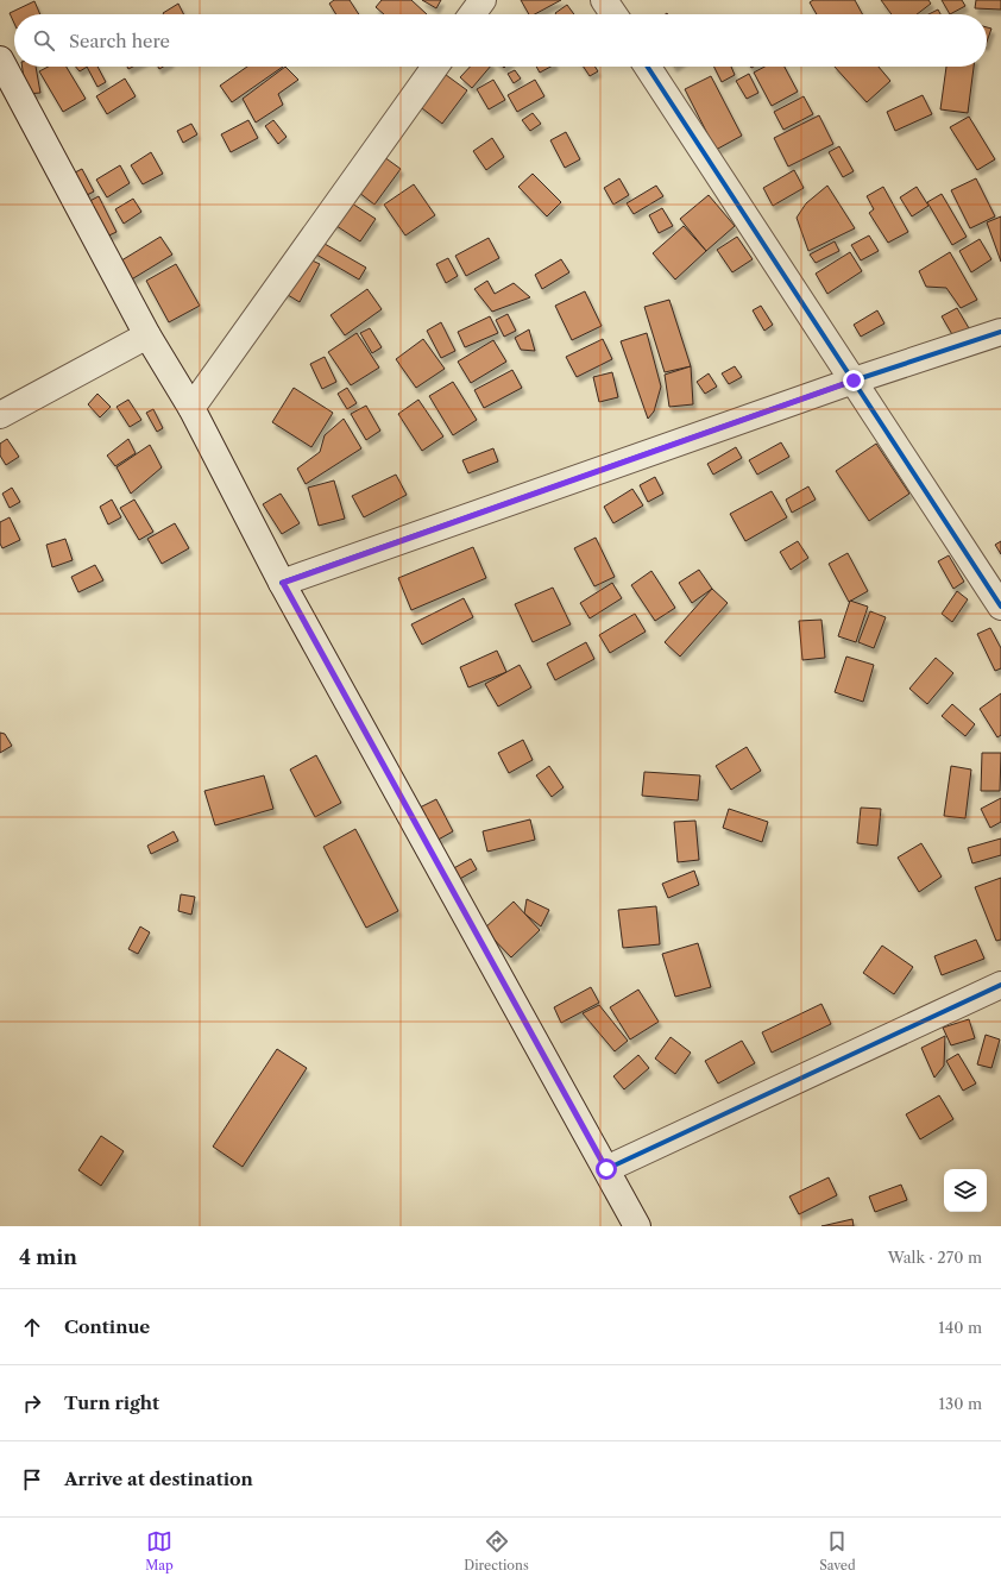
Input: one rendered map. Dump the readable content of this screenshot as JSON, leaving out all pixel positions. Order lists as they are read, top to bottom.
{
  "page": {
    "search": "Search here",
    "heading": ["4 min", "Walk · 270 m"],
    "list": [
      ["Continue", "140 m"],
      ["Turn right", "130 m"],
      "Arrive at destination"
    ],
    "nav": ["Map", "Directions", "Saved"]
  }
}
